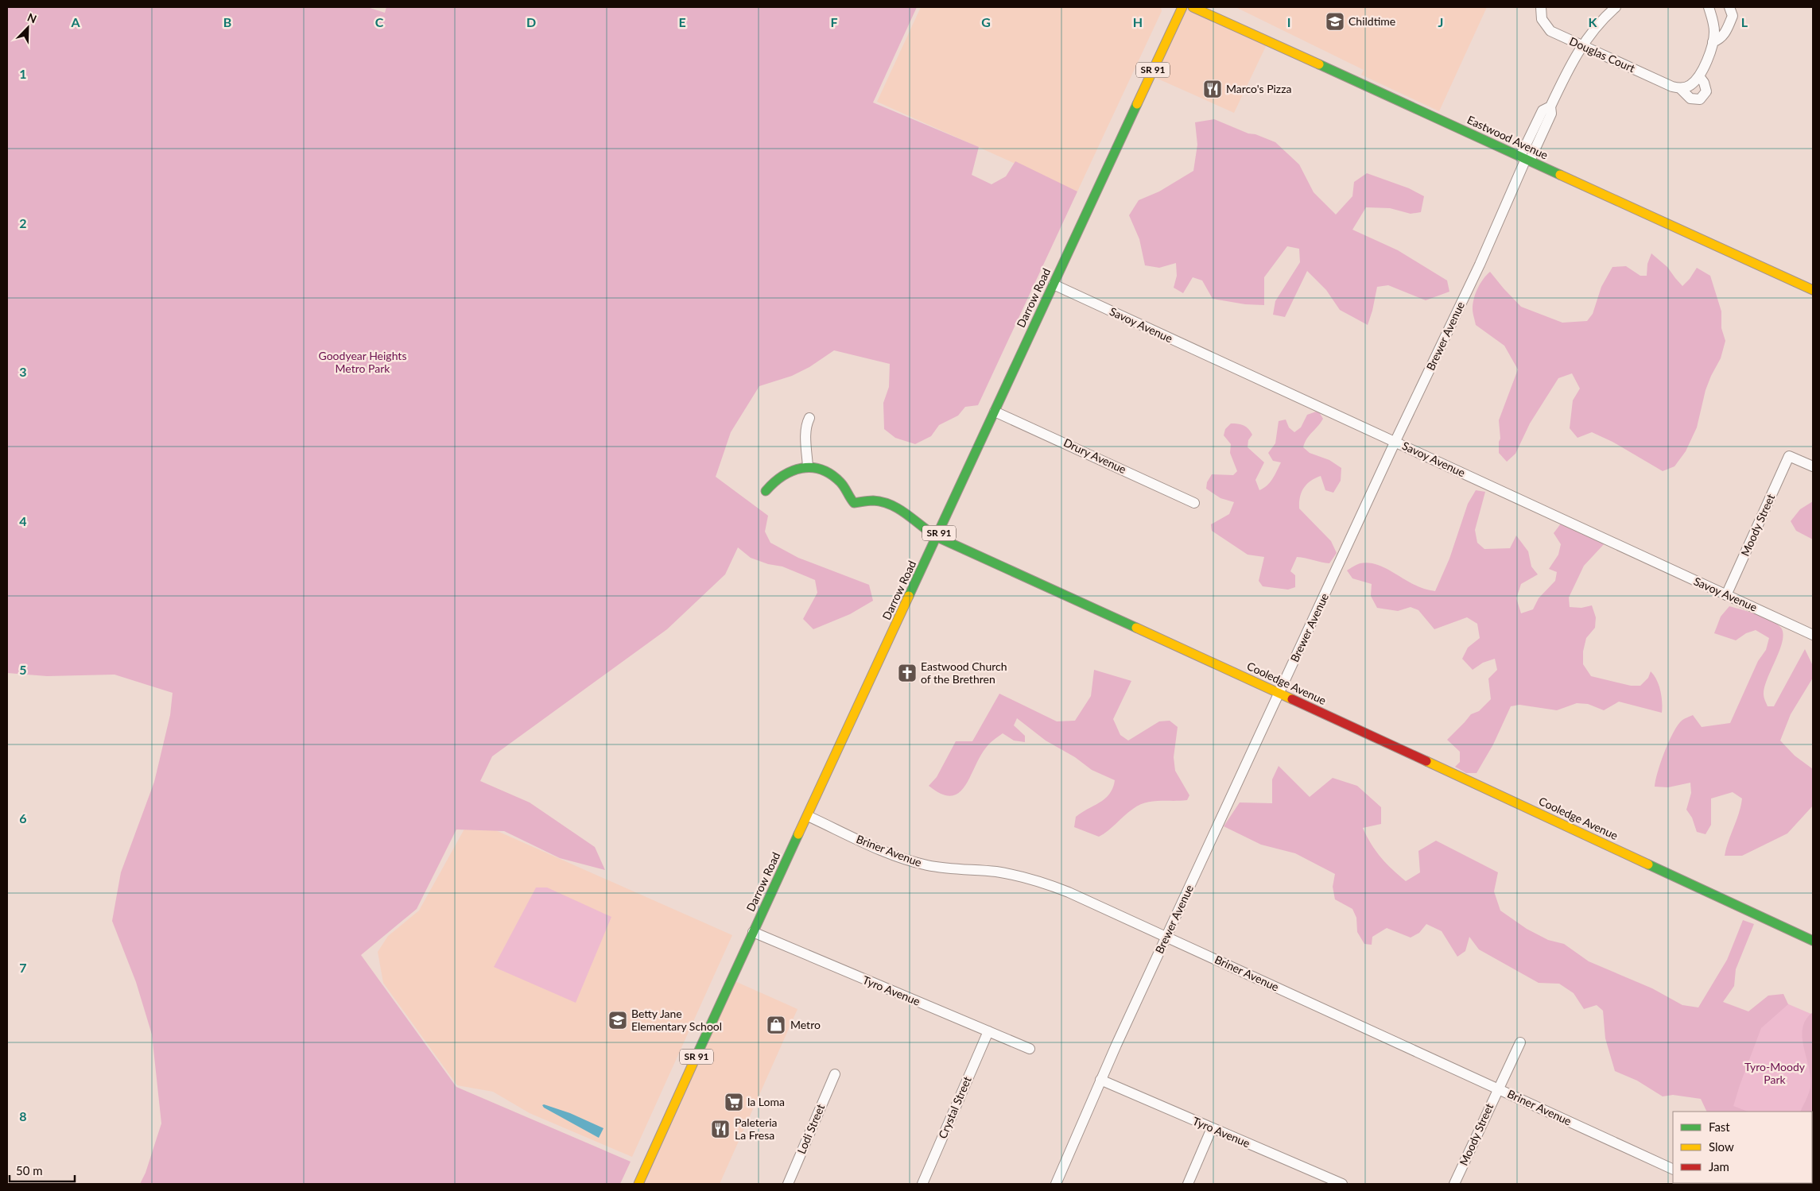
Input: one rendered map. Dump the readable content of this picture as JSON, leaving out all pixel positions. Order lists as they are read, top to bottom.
{
  "streets": {
    "street": [
      "Douglas Court",
      "SR 91",
      "Eastwood Avenue",
      "Darrow Road",
      "Savoy Avenue",
      "Brewer Avenue",
      "Drury Avenue",
      "Moody Street",
      "Cooledge Avenue",
      "Briner Avenue",
      "Tyro Avenue",
      "Crystal Street",
      "Lodi Street"
    ]
  },
  "crossings": [
    ["Douglas Court", "Brewer Avenue"],
    ["Eastwood Avenue", "Brewer Avenue"],
    ["Darrow Road", "Savoy Avenue"],
    ["Darrow Road", "Drury Avenue"],
    ["Darrow Road", "Cooledge Avenue"],
    ["Darrow Road", "Briner Avenue"],
    ["Darrow Road", "Tyro Avenue"],
    ["Savoy Avenue", "Brewer Avenue"],
    ["Savoy Avenue", "Moody Street"],
    ["Brewer Avenue", "Cooledge Avenue"],
    ["Brewer Avenue", "Briner Avenue"],
    ["Brewer Avenue", "Tyro Avenue"],
    ["Moody Street", "Briner Avenue"],
    ["Tyro Avenue", "Crystal Street"]
  ],
  "parks": ["Goodyear Heights Metro Park", "Tyro-Moody Park"],
  "places": {
    "school or university": ["Childtime", "Betty Jane Elementary School"],
    "restaurant": ["Marco's Pizza", "Paleteria La Fresa"],
    "church": ["Eastwood Church of the Brethren"],
    "shop": ["Metro"],
    "supermarket": ["la Loma"]
  },
  "legend": ["Fast", "Slow", "Jam"],
  "scale_bar": "50 m",
  "north": "top right",
  "grid": {
    "columns": [
      "A",
      "B",
      "C",
      "D",
      "E",
      "F",
      "G",
      "H",
      "I",
      "J",
      "K",
      "L"
    ],
    "rows": [
      "1",
      "2",
      "3",
      "4",
      "5",
      "6",
      "7",
      "8"
    ]
  }
}
